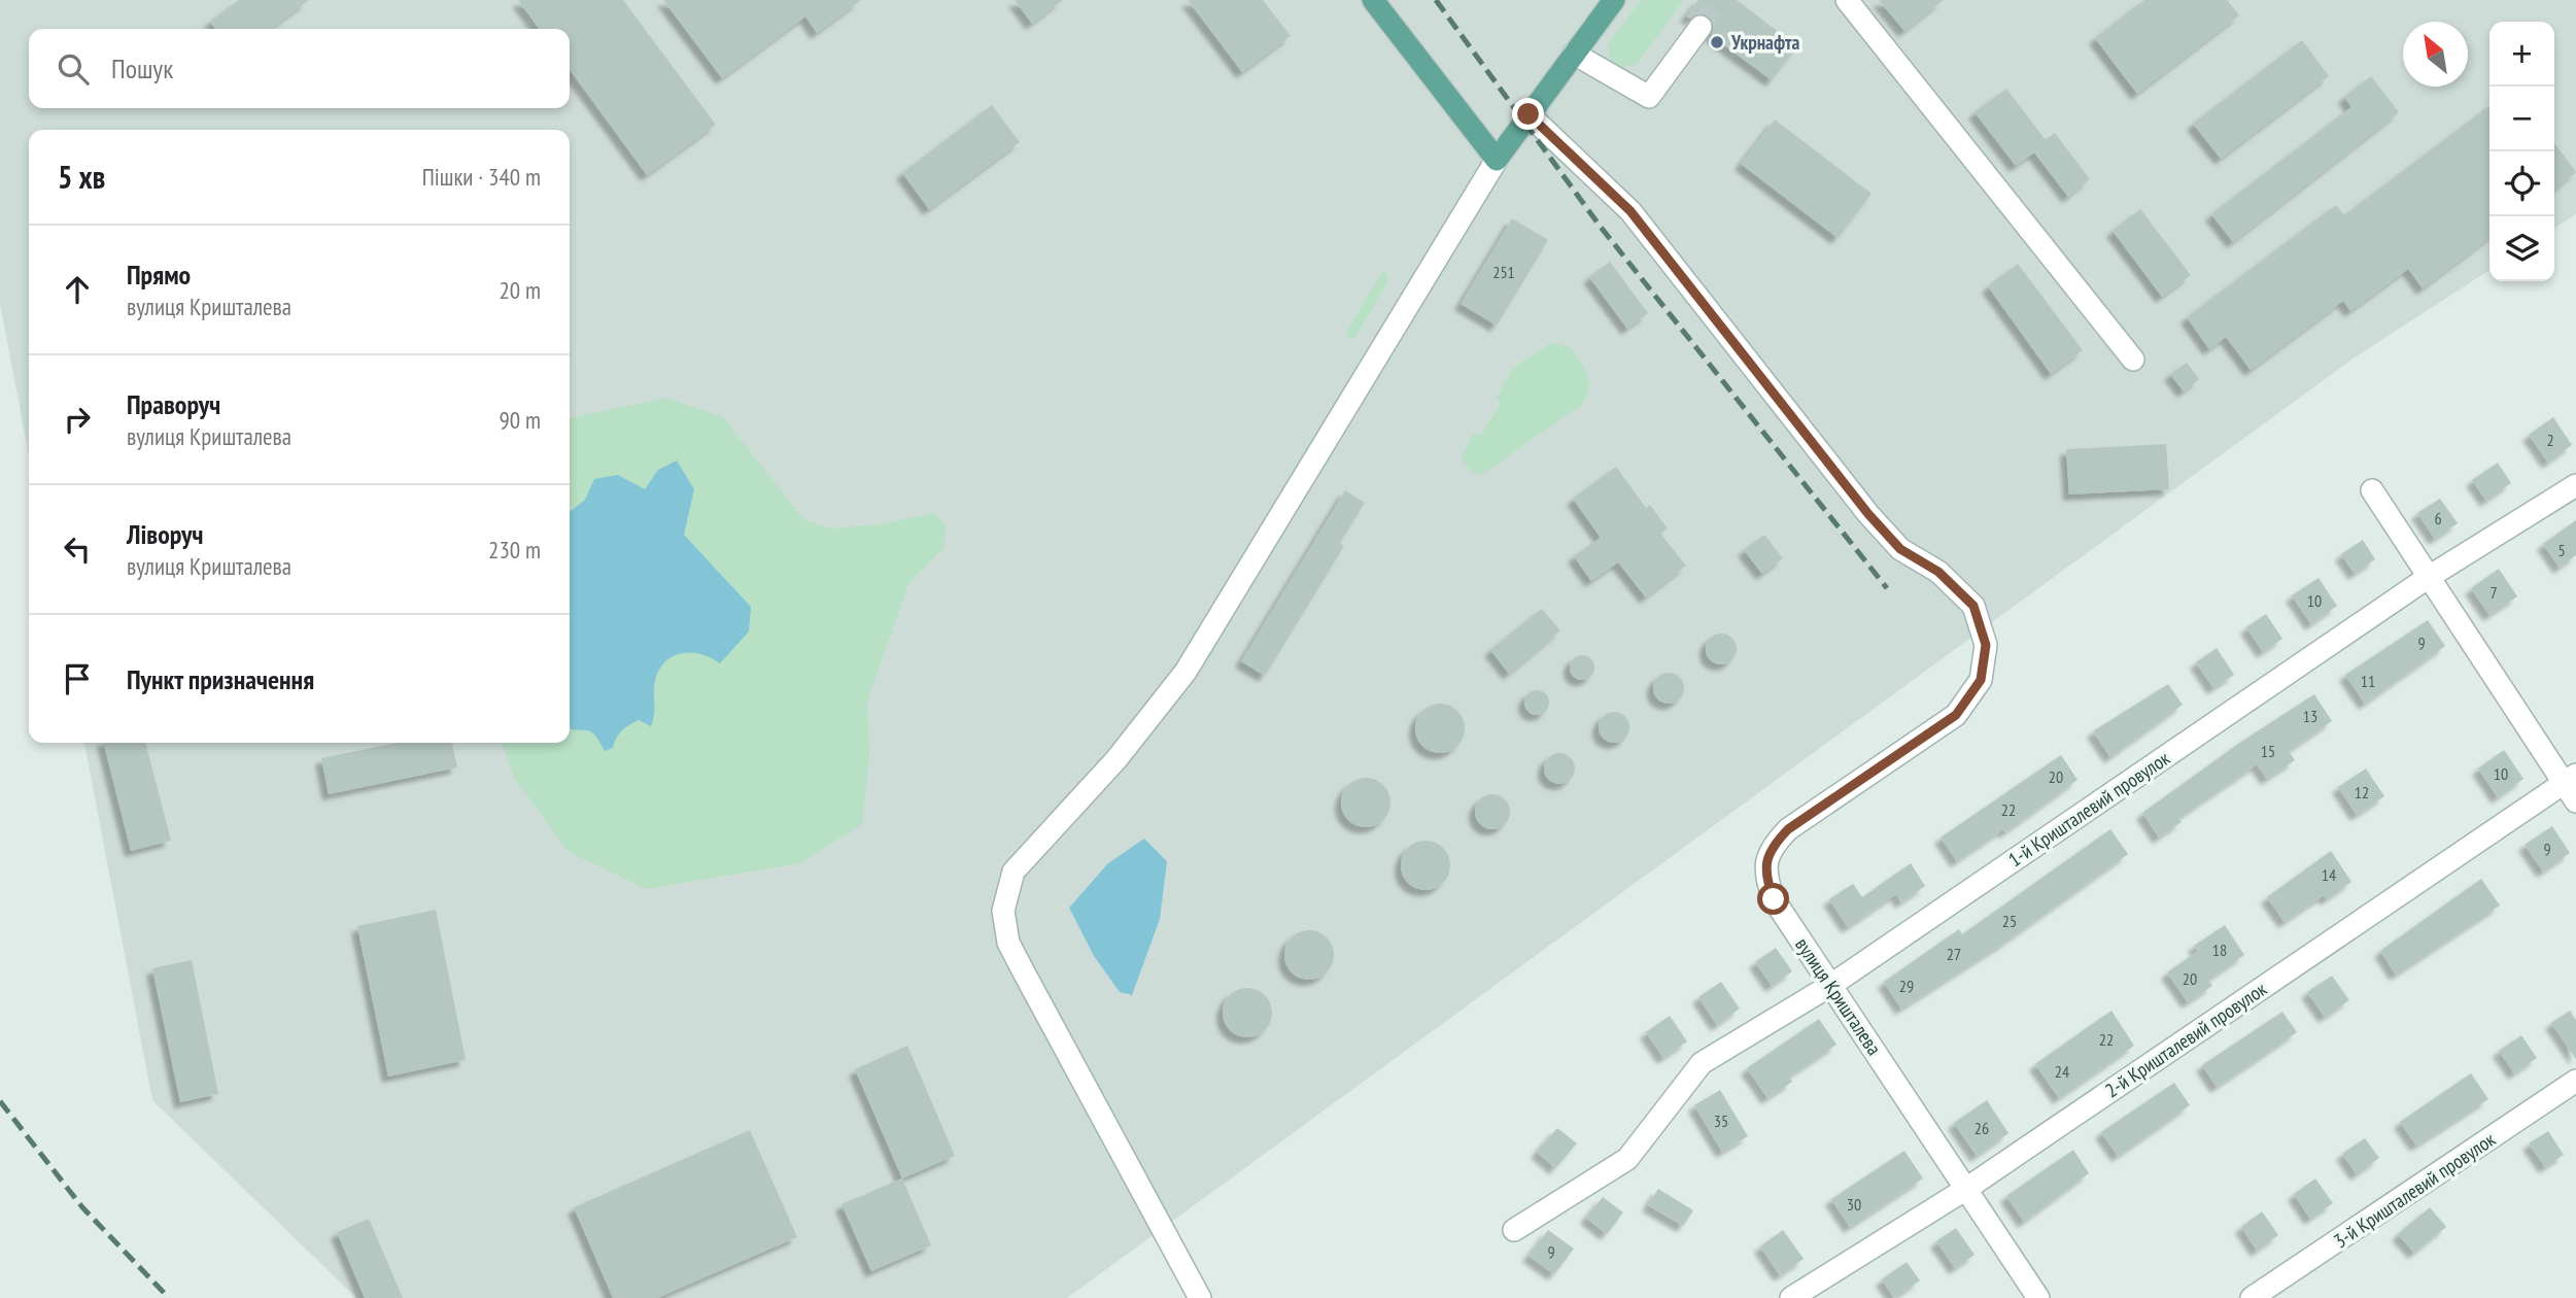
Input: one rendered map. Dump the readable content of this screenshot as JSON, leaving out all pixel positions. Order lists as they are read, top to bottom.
{
  "streets": {
    "street": [
      "1-й Кришталевий провулок",
      "вулиця Кришталева",
      "2-й Кришталевий провулок",
      "3-й Кришталевий провулок"
    ]
  },
  "crossings": [
    ["1-й Кришталевий провулок", "вулиця Кришталева"],
    ["вулиця Кришталева", "2-й Кришталевий провулок"]
  ],
  "places": ["Укрнафта"],
  "house_numbers": [
    "251",
    "2",
    "6",
    "5",
    "7",
    "10",
    "9",
    "11",
    "13",
    "15",
    "10",
    "20",
    "12",
    "22",
    "9",
    "14",
    "25",
    "18",
    "27",
    "20",
    "29",
    "22",
    "24",
    "35",
    "26",
    "30",
    "9"
  ],
  "north": "top left",
  "page": {
    "map_buttons": ["+", "−"],
    "search": "Пошук",
    "heading": ["5 хв", "Пішки · 340 m"],
    "list": [
      ["Прямо", "вулиця Кришталева", "20 m"],
      ["Праворуч", "вулиця Кришталева", "90 m"],
      ["Ліворуч", "вулиця Кришталева", "230 m"],
      "Пункт призначення"
    ]
  }
}
